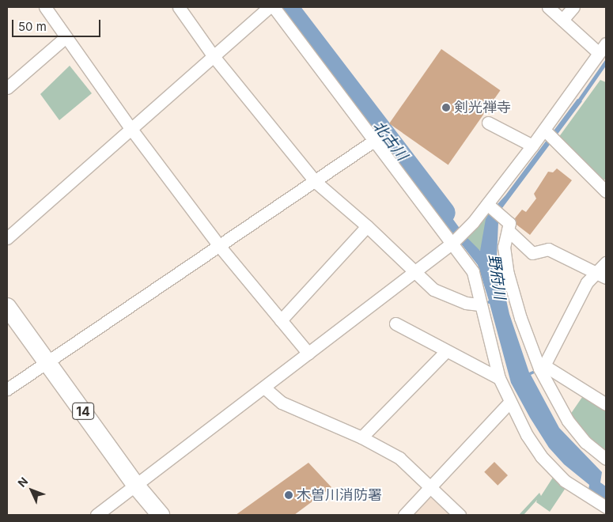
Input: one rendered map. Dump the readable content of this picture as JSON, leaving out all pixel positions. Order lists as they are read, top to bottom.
{
  "streets": {
    "main road": ["14"]
  },
  "water": ["北古川", "野府川"],
  "places": ["剣光禅寺", "木曽川消防署"],
  "scale_bar": "50 m",
  "north": "top left"
}
